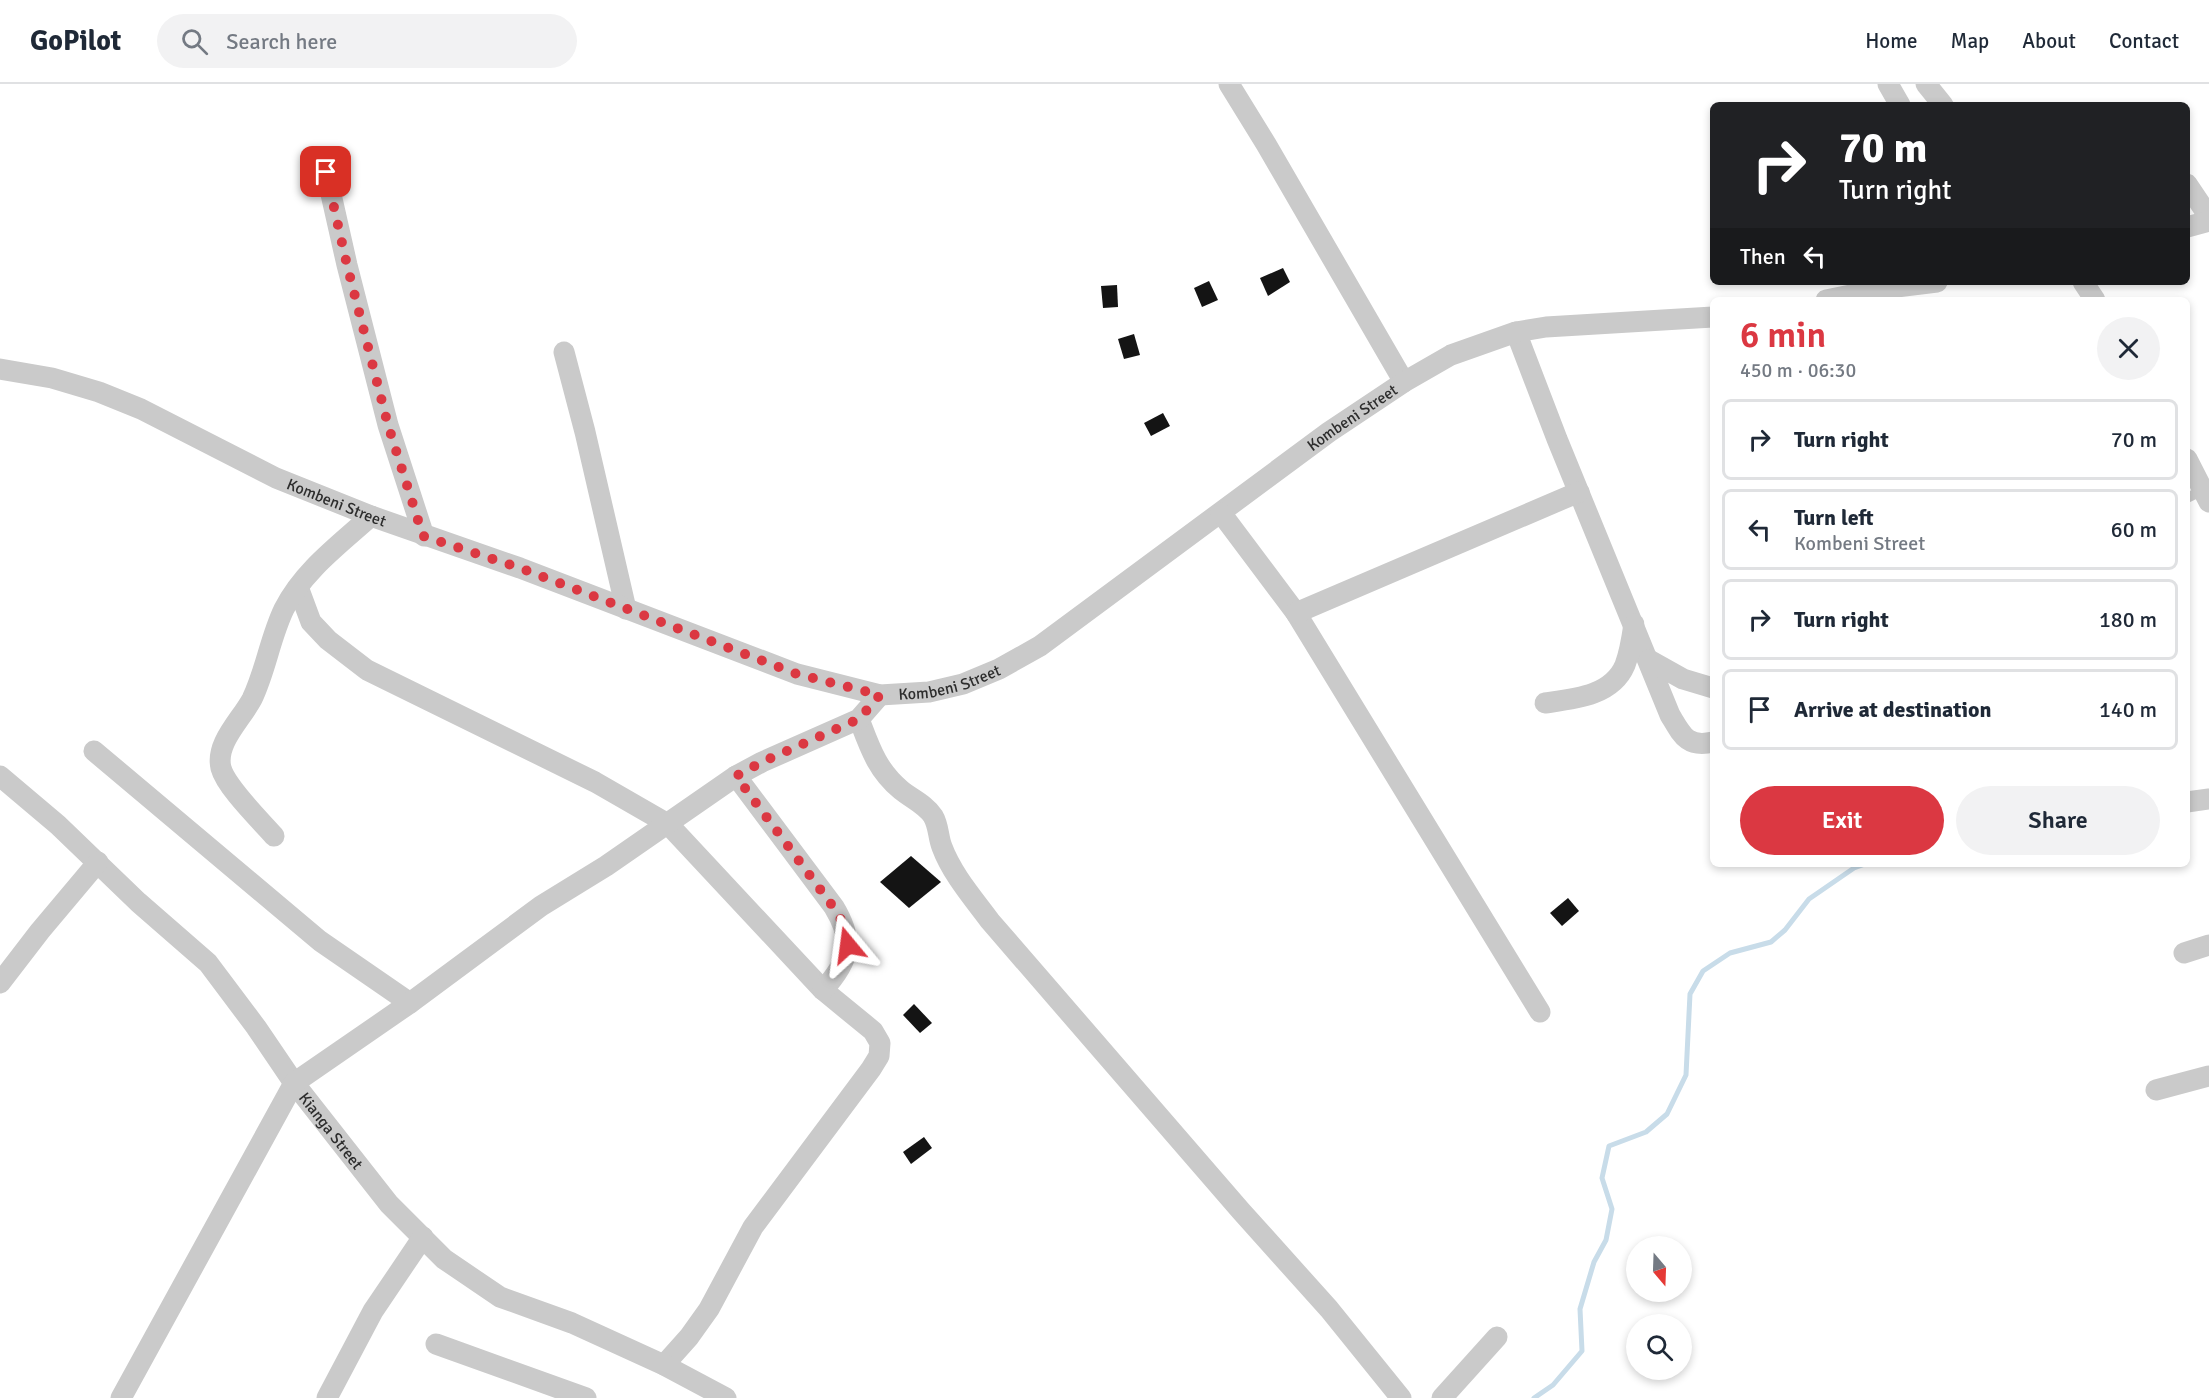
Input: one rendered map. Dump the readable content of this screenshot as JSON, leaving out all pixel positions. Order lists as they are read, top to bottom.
{
  "streets": {
    "street": ["Kombeni Street", "Kianga Street"]
  },
  "north": "bottom",
  "page": {
    "header": "GoPilot",
    "search": "Search here",
    "nav": [
      "Home",
      "Map",
      "About",
      "Contact"
    ],
    "turn": ["70 m", "Turn right"],
    "then": "Then",
    "heading": ["6 min", "450 m · 06:30"],
    "list": [
      {
        "name": "Turn right",
        "value": "70 m"
      },
      {
        "name": "Turn left",
        "note": "Kombeni Street",
        "value": "60 m"
      },
      {
        "name": "Turn right",
        "value": "180 m"
      },
      {
        "name": "Arrive at destination",
        "value": "140 m"
      }
    ],
    "buttons": ["Exit", "Share"]
  }
}
